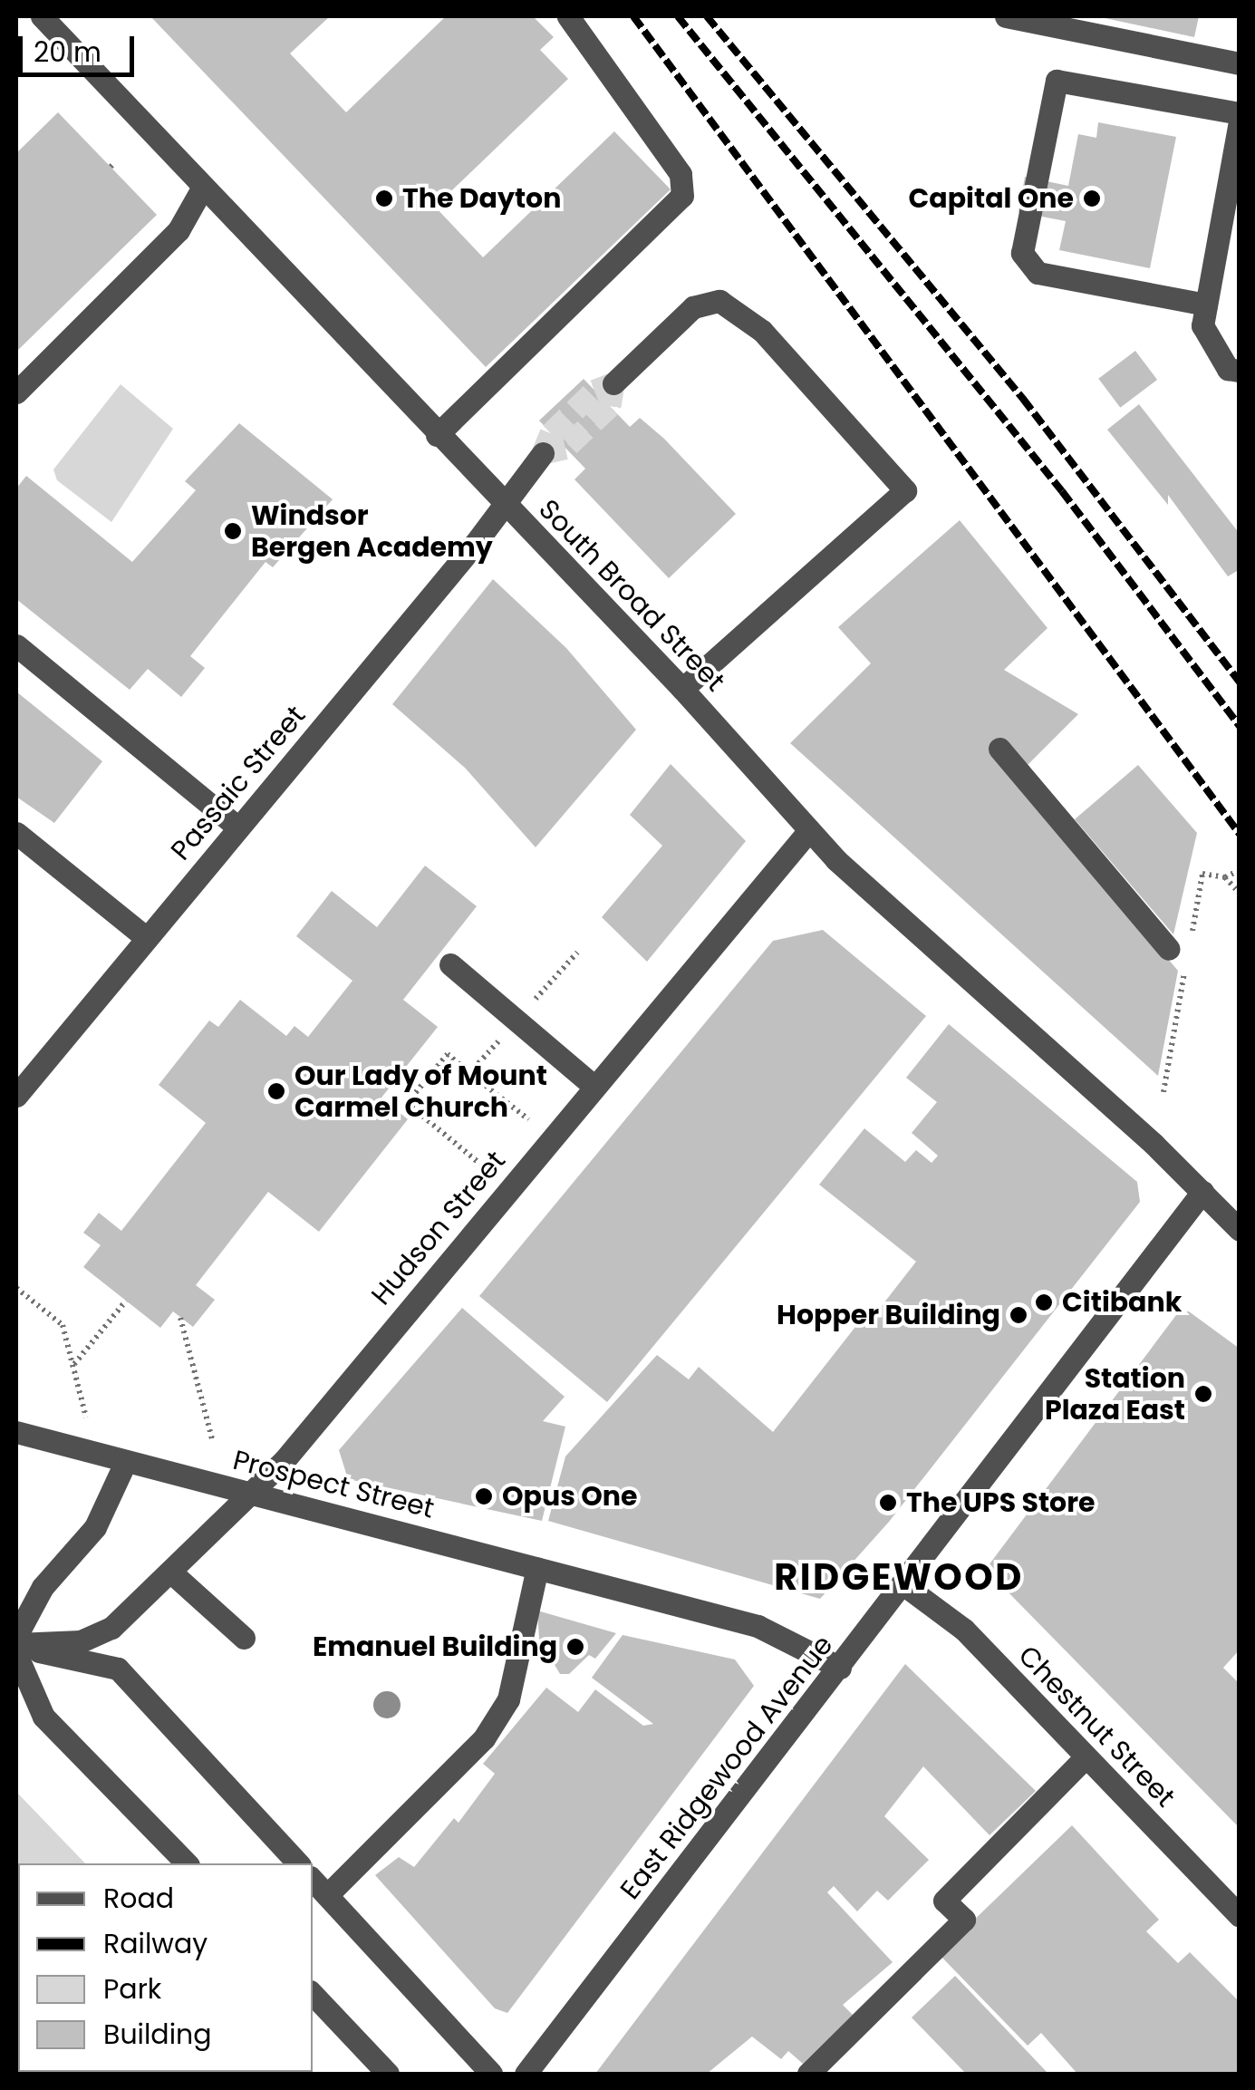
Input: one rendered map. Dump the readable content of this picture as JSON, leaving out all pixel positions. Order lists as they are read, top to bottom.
{
  "streets": {
    "street": [
      "South Broad Street",
      "Passaic Street",
      "Hudson Street",
      "Prospect Street",
      "Chestnut Street",
      "East Ridgewood Avenue"
    ]
  },
  "crossings": [
    ["South Broad Street", "Passaic Street"],
    ["South Broad Street", "Hudson Street"],
    ["South Broad Street", "East Ridgewood Avenue"],
    ["Hudson Street", "Prospect Street"],
    ["Prospect Street", "East Ridgewood Avenue"],
    ["Chestnut Street", "East Ridgewood Avenue"]
  ],
  "districts": ["RIDGEWOOD"],
  "places": [
    "The Dayton",
    "Capital One",
    "Windsor Bergen Academy",
    "Our Lady of Mount Carmel Church",
    "Citibank",
    "Hopper Building",
    "Station Plaza East",
    "Opus One",
    "The UPS Store",
    "Emanuel Building"
  ],
  "legend": [
    "Road",
    "Railway",
    "Park",
    "Building"
  ],
  "scale_bar": "20 m"
}
